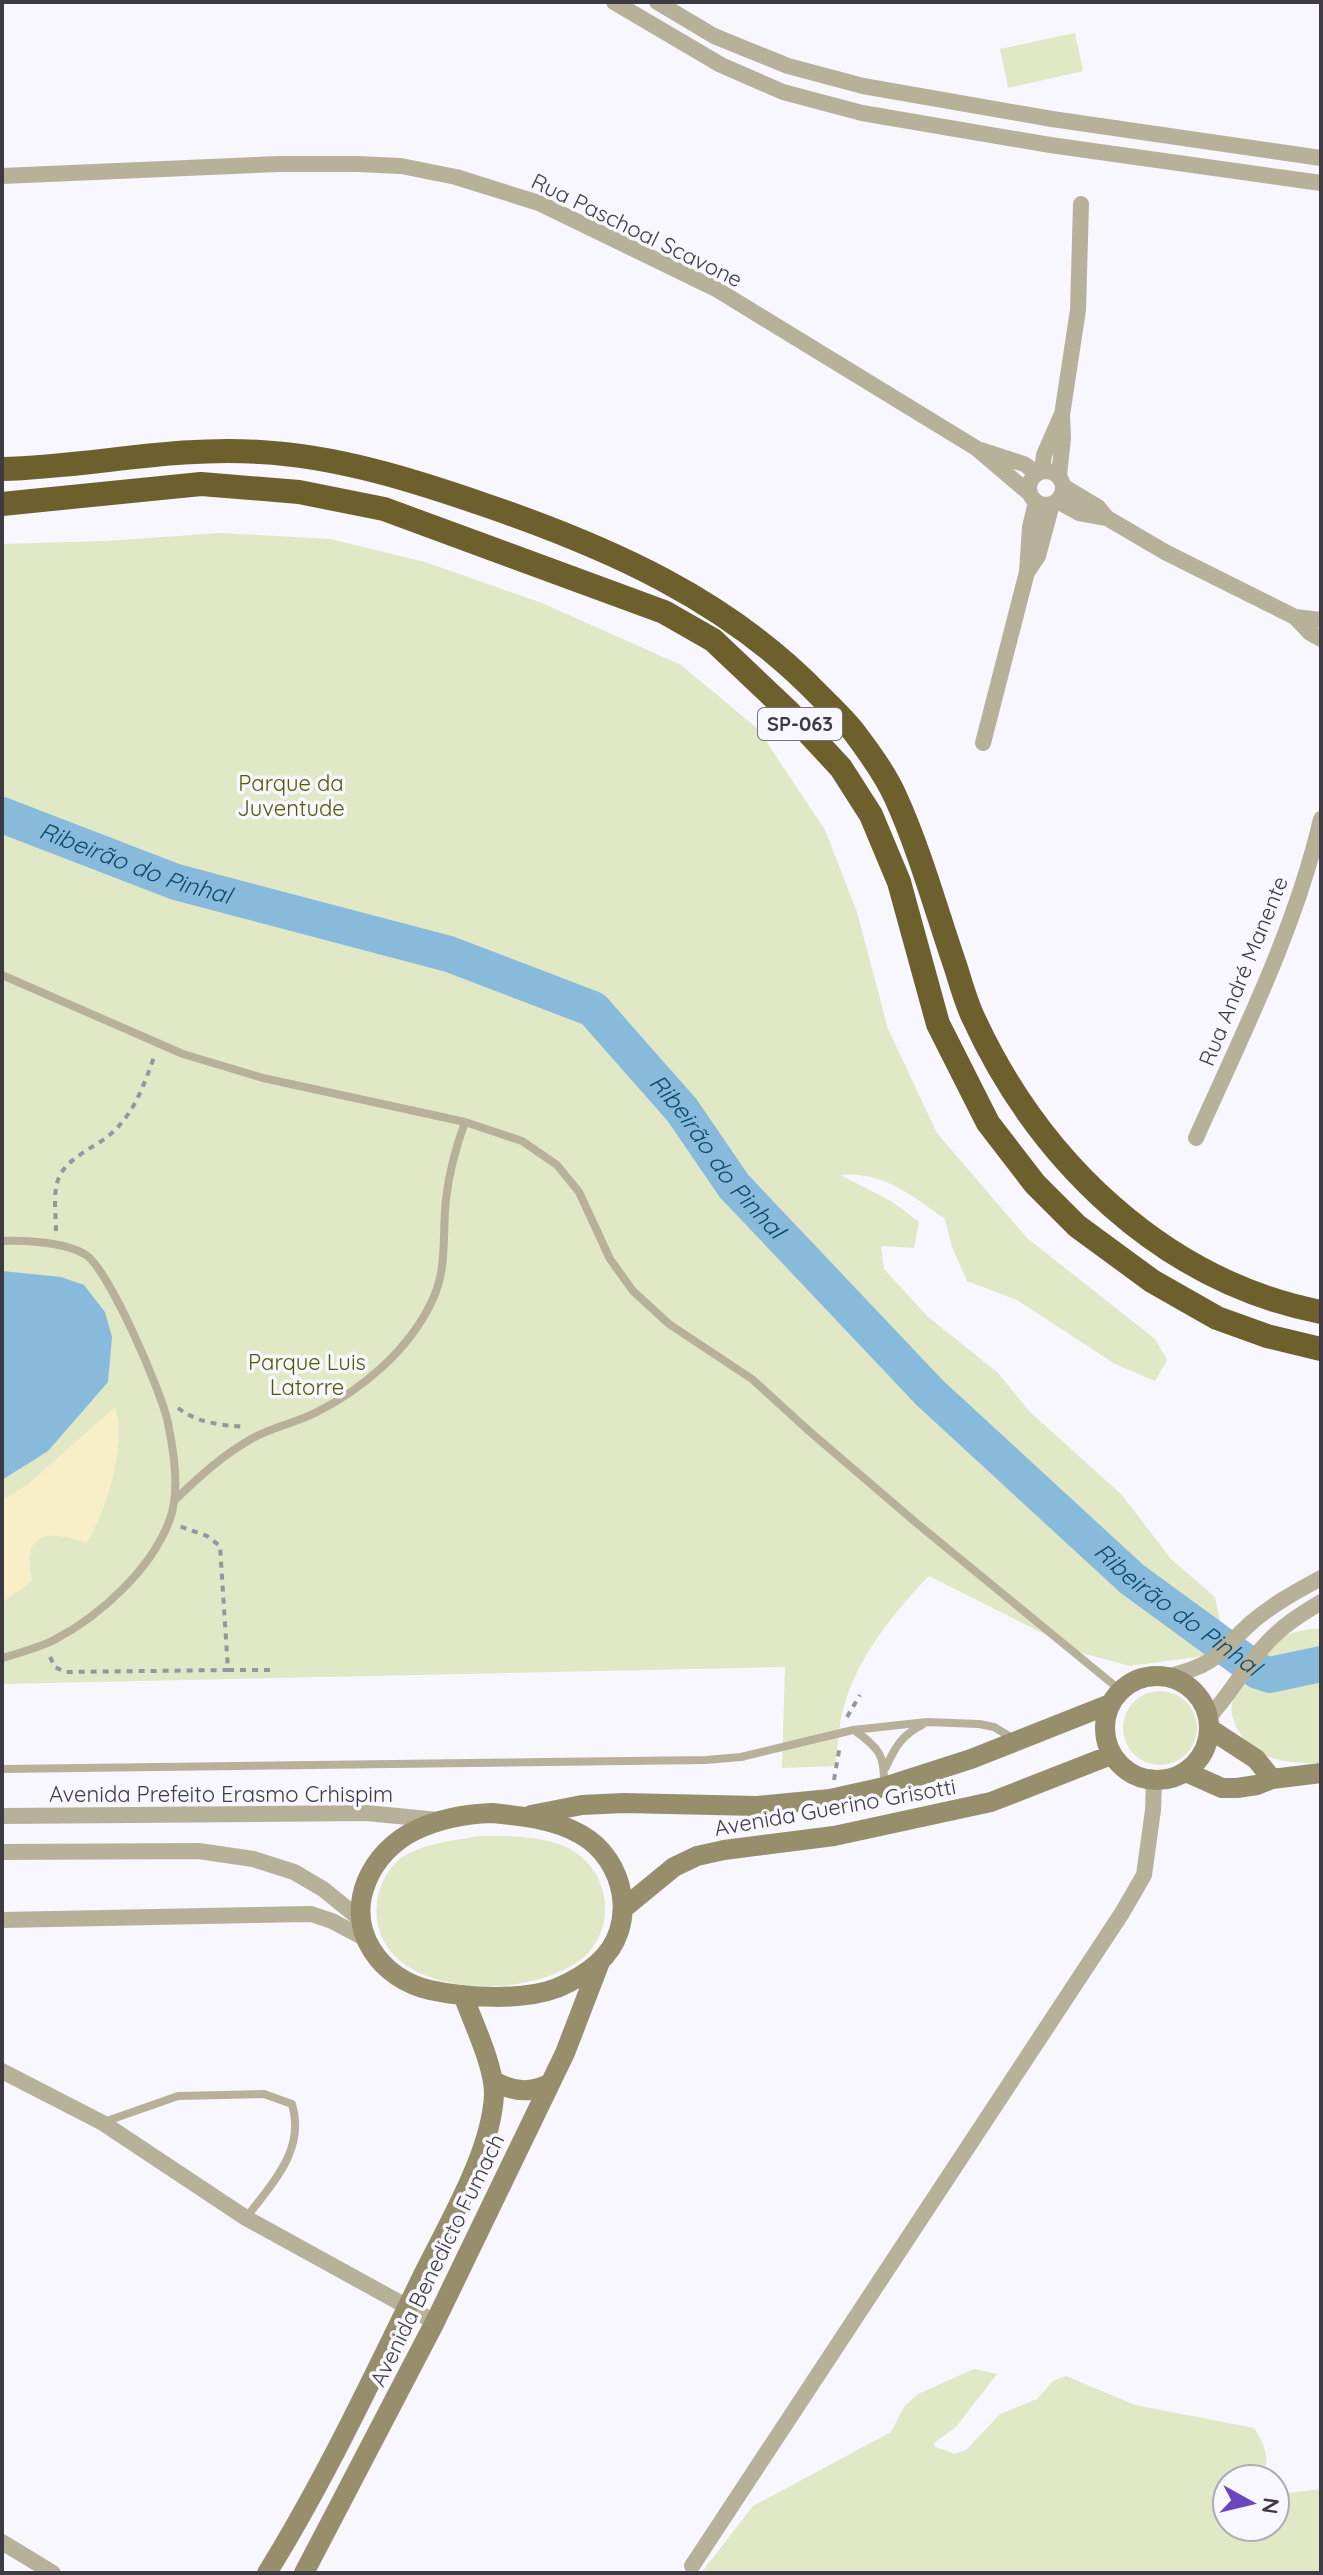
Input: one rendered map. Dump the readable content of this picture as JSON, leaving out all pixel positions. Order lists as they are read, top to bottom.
{
  "streets": {
    "highway": ["SP-063"],
    "main road": ["Avenida Guerino Grisotti", "Avenida Benedicto Fumach"],
    "street": ["Rua Paschoal Scavone", "Rua André Manente", "Avenida Prefeito Erasmo Crhispim"]
  },
  "crossings": [
    ["Avenida Prefeito Erasmo Crhispim", "Avenida Guerino Grisotti"],
    ["Avenida Prefeito Erasmo Crhispim", "Avenida Benedicto Fumach"],
    ["Avenida Guerino Grisotti", "Avenida Benedicto Fumach"]
  ],
  "water": ["Ribeirão do Pinhal"],
  "parks": ["Parque da Juventude", "Parque Luis Latorre"],
  "north": "right"
}
